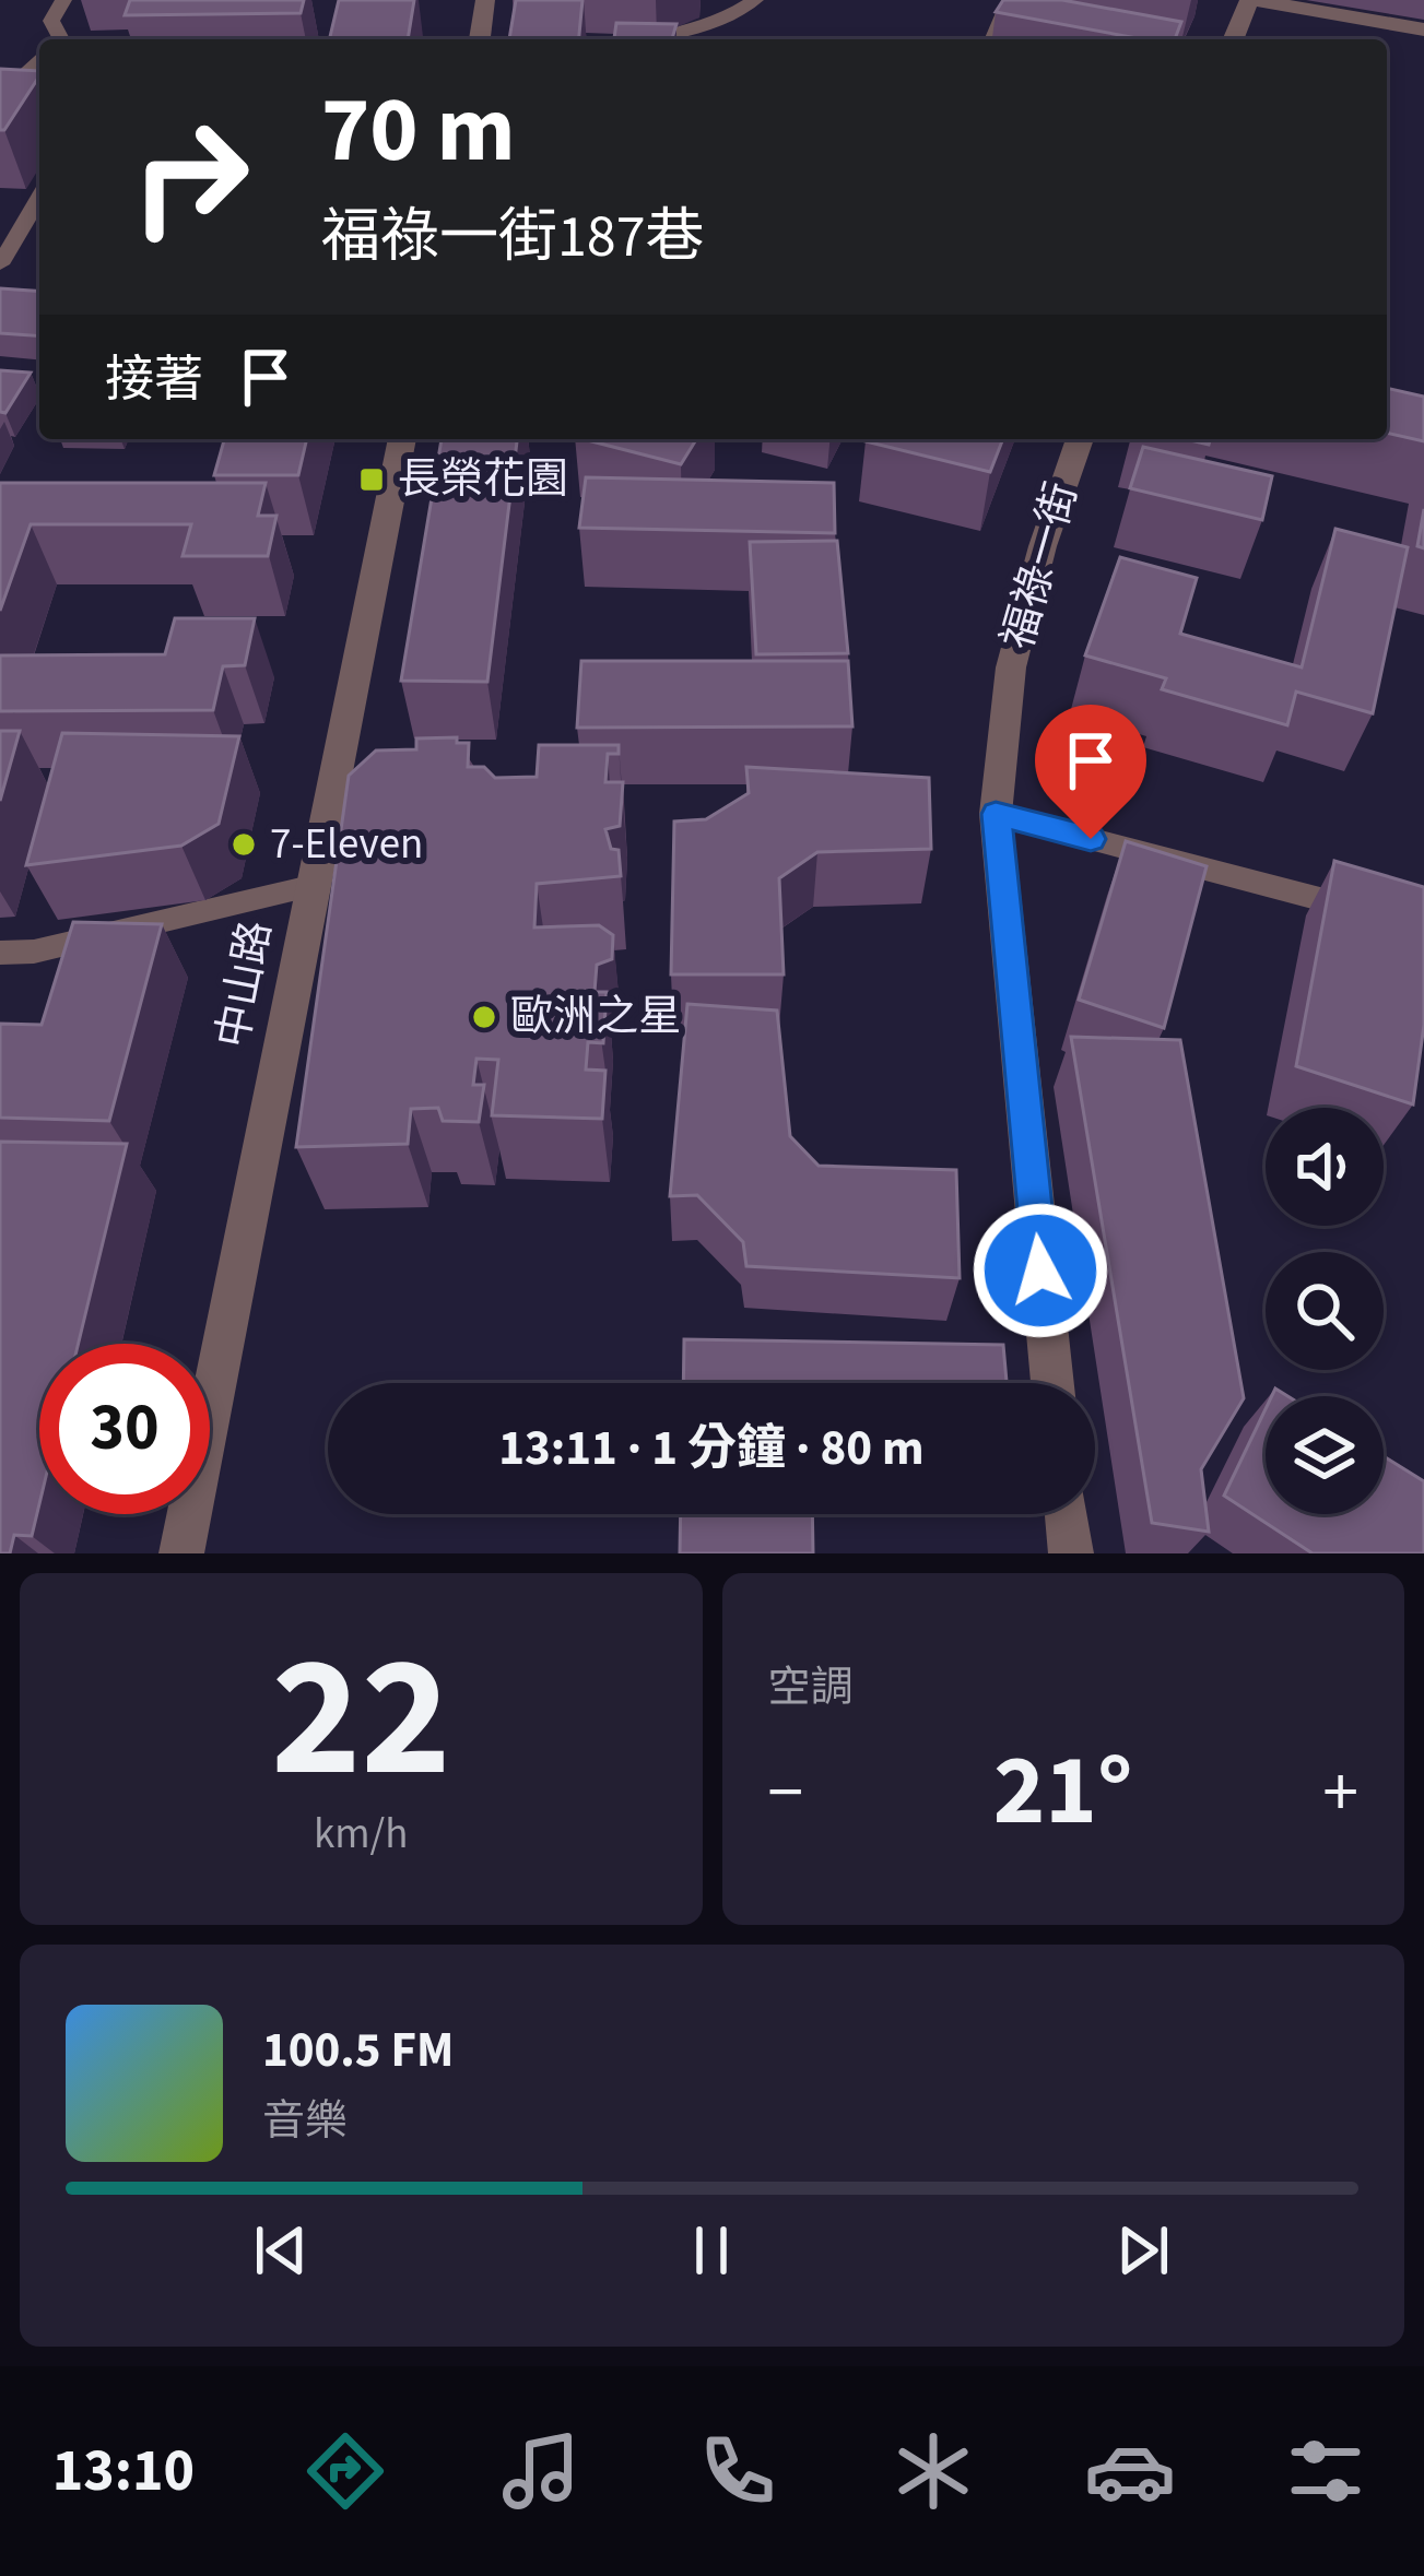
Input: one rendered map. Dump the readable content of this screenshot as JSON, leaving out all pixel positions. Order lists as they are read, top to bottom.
{
  "streets": {
    "street": ["福祿一街", "中山路"]
  },
  "places": {
    "transit": ["長榮花園"],
    "other": ["7-Eleven", "歐洲之星"]
  },
  "page": {
    "turn": ["70 m", "福祿一街187巷"],
    "then": "接著",
    "limit": "30",
    "trip": "13:11 · 1 分鐘 · 80 m",
    "tile": [
      ["22", "km/h"],
      "空調"
    ],
    "heat": ["−", "21°", "+"],
    "song": ["100.5 FM", "音樂"],
    "tabs": "13:10"
  }
}
